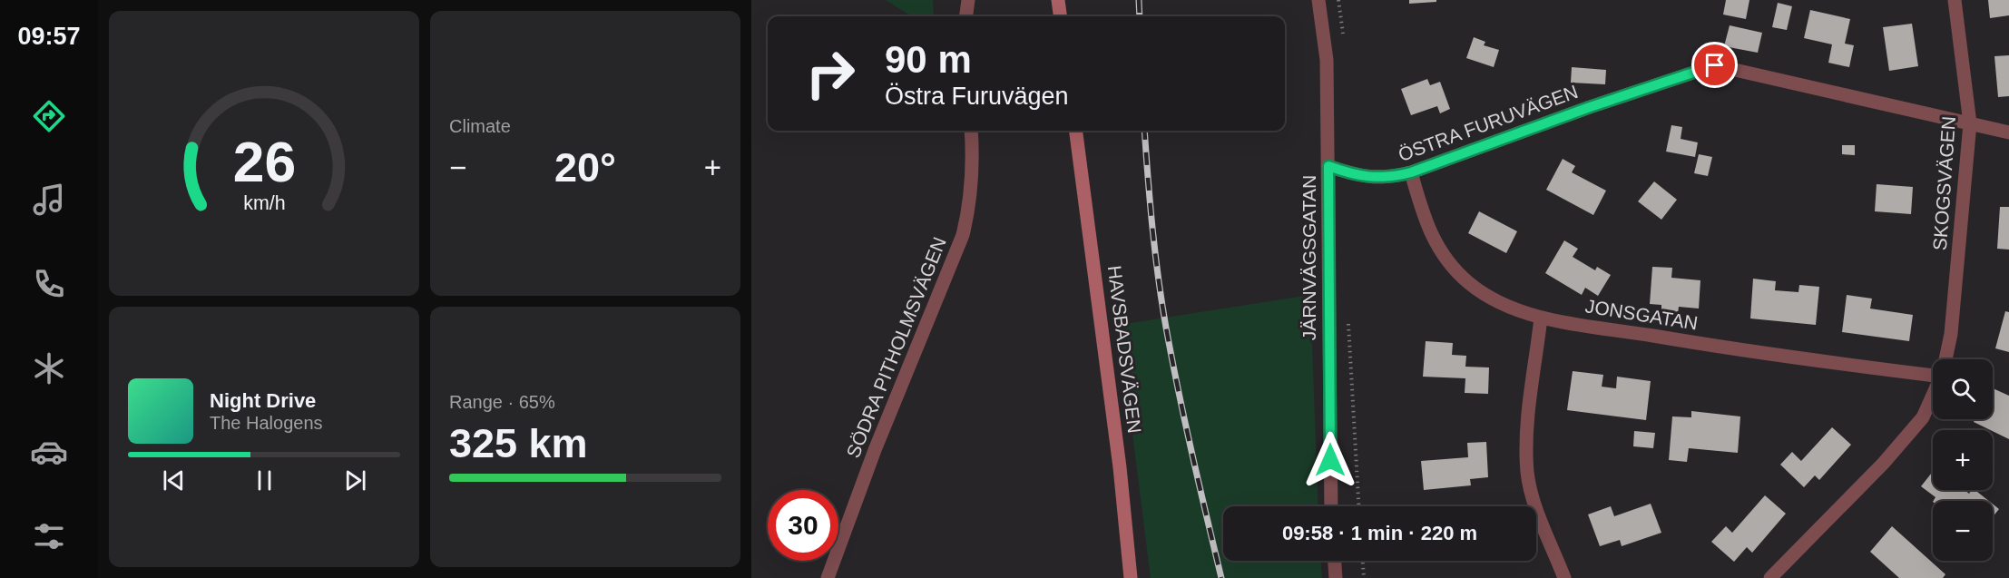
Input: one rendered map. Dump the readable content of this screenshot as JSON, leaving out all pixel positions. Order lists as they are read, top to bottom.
{
  "streets": {
    "main road": ["HAVSBADSVÄGEN"],
    "street": [
      "ÖSTRA FURUVÄGEN",
      "SKOGSVÄGEN",
      "JÄRNVÄGSGATAN",
      "JONSGATAN",
      "SÖDRA PITHOLMSVÄGEN"
    ]
  },
  "crossings": [
    ["ÖSTRA FURUVÄGEN", "SKOGSVÄGEN"],
    ["ÖSTRA FURUVÄGEN", "JÄRNVÄGSGATAN"],
    ["ÖSTRA FURUVÄGEN", "JONSGATAN"]
  ],
  "page": {
    "tabs": "09:57",
    "tile": [
      "Climate",
      ["Range · 65%", "325 km"]
    ],
    "turn": ["90 m", "Östra Furuvägen"],
    "heat": ["−", "20°", "+"],
    "map_buttons": ["+", "−"],
    "song": ["Night Drive", "The Halogens"],
    "limit": "30",
    "trip": "09:58 · 1 min · 220 m",
    "gauge": ["26", "km/h"]
  }
}
